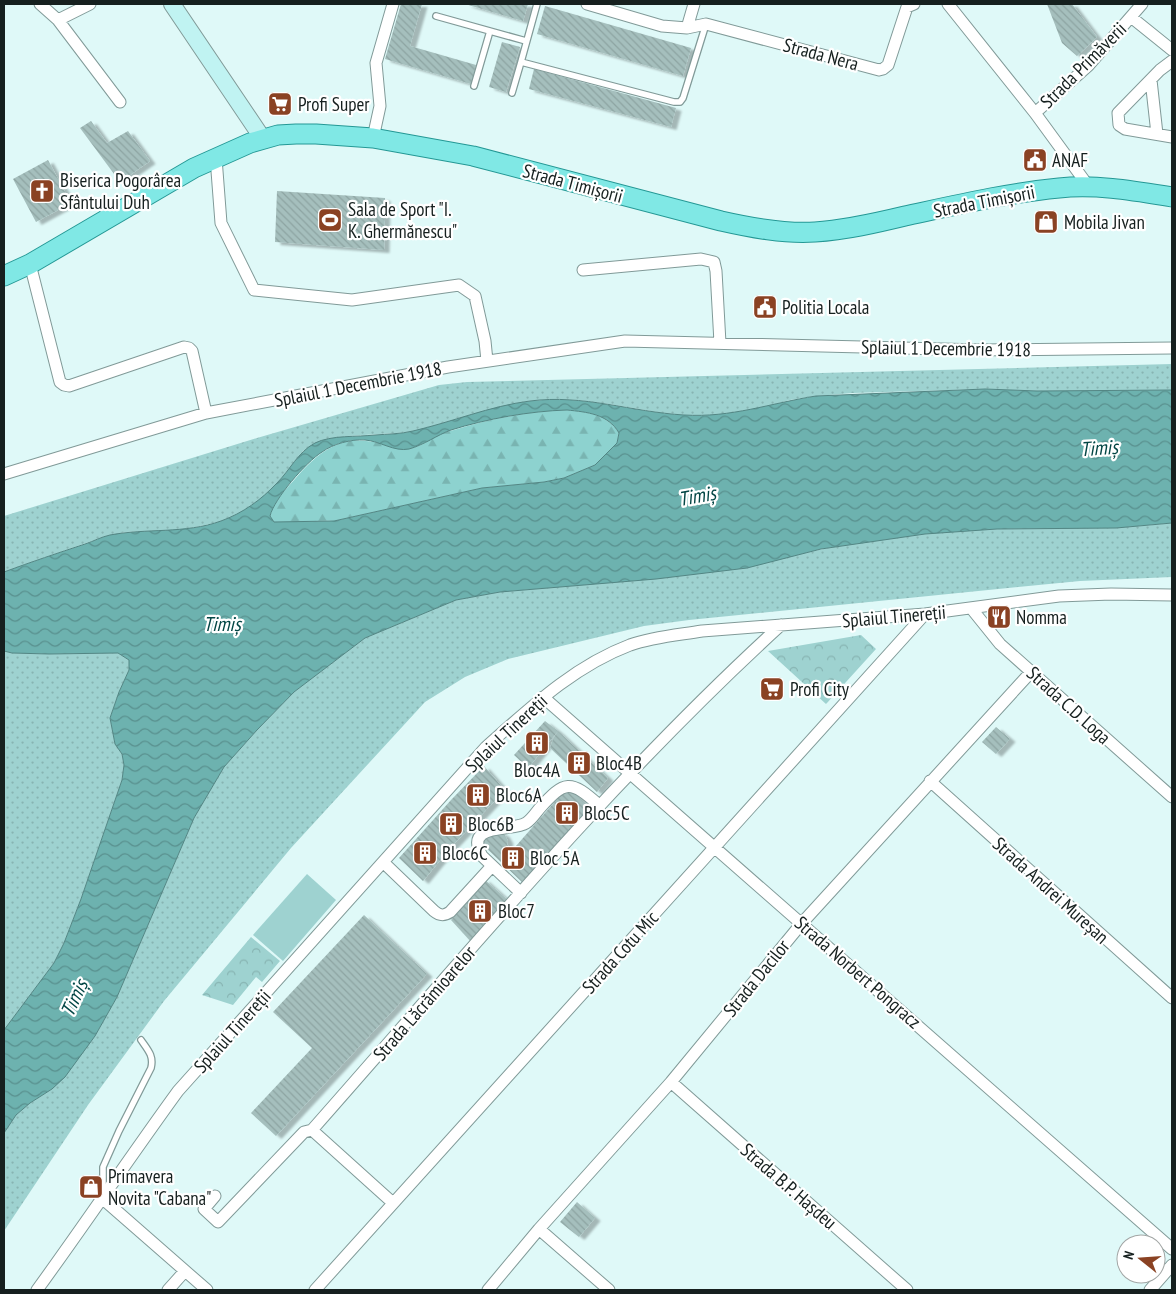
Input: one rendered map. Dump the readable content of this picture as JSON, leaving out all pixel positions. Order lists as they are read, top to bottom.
{
  "streets": {
    "main road": ["Strada Timișorii"],
    "street": [
      "Strada Nera",
      "Strada Primăverii",
      "Splaiul 1 Decembrie 1918",
      "Splaiul Tinereții",
      "Strada C.D. Loga",
      "Strada Andrei Mureșan",
      "Strada Cotu Mic",
      "Strada Norbert Pongracz",
      "Strada Dacilor",
      "Strada Lăcrămioarelor",
      "Strada B.P. Hașdeu"
    ]
  },
  "crossings": [
    ["Splaiul Tinereții", "Strada C.D. Loga"],
    ["Splaiul Tinereții", "Strada Cotu Mic"],
    ["Splaiul Tinereții", "Strada Norbert Pongracz"],
    ["Splaiul Tinereții", "Strada Lăcrămioarelor"],
    ["Strada C.D. Loga", "Strada Dacilor"],
    ["Strada Andrei Mureșan", "Strada Dacilor"],
    ["Strada Cotu Mic", "Strada Norbert Pongracz"],
    ["Strada Norbert Pongracz", "Strada Dacilor"],
    ["Strada Norbert Pongracz", "Strada Lăcrămioarelor"],
    ["Strada Dacilor", "Strada B.P. Hașdeu"]
  ],
  "water": ["Timiș"],
  "places": {
    "supermarket": ["Profi Super", "Profi City"],
    "public building": ["ANAF", "Politia Locala"],
    "church": ["Biserica Pogorârea Sfântului Duh"],
    "sports": ["Sala de Sport \"I. K. Ghermănescu\""],
    "shop": ["Mobila Jivan", "Primavera Novita \"Cabana\""],
    "restaurant": ["Nomma"],
    "building": [
      "Bloc4A",
      "Bloc4B",
      "Bloc6A",
      "Bloc5C",
      "Bloc6B",
      "Bloc6C",
      "Bloc 5A",
      "Bloc7"
    ]
  },
  "north": "left"
}
